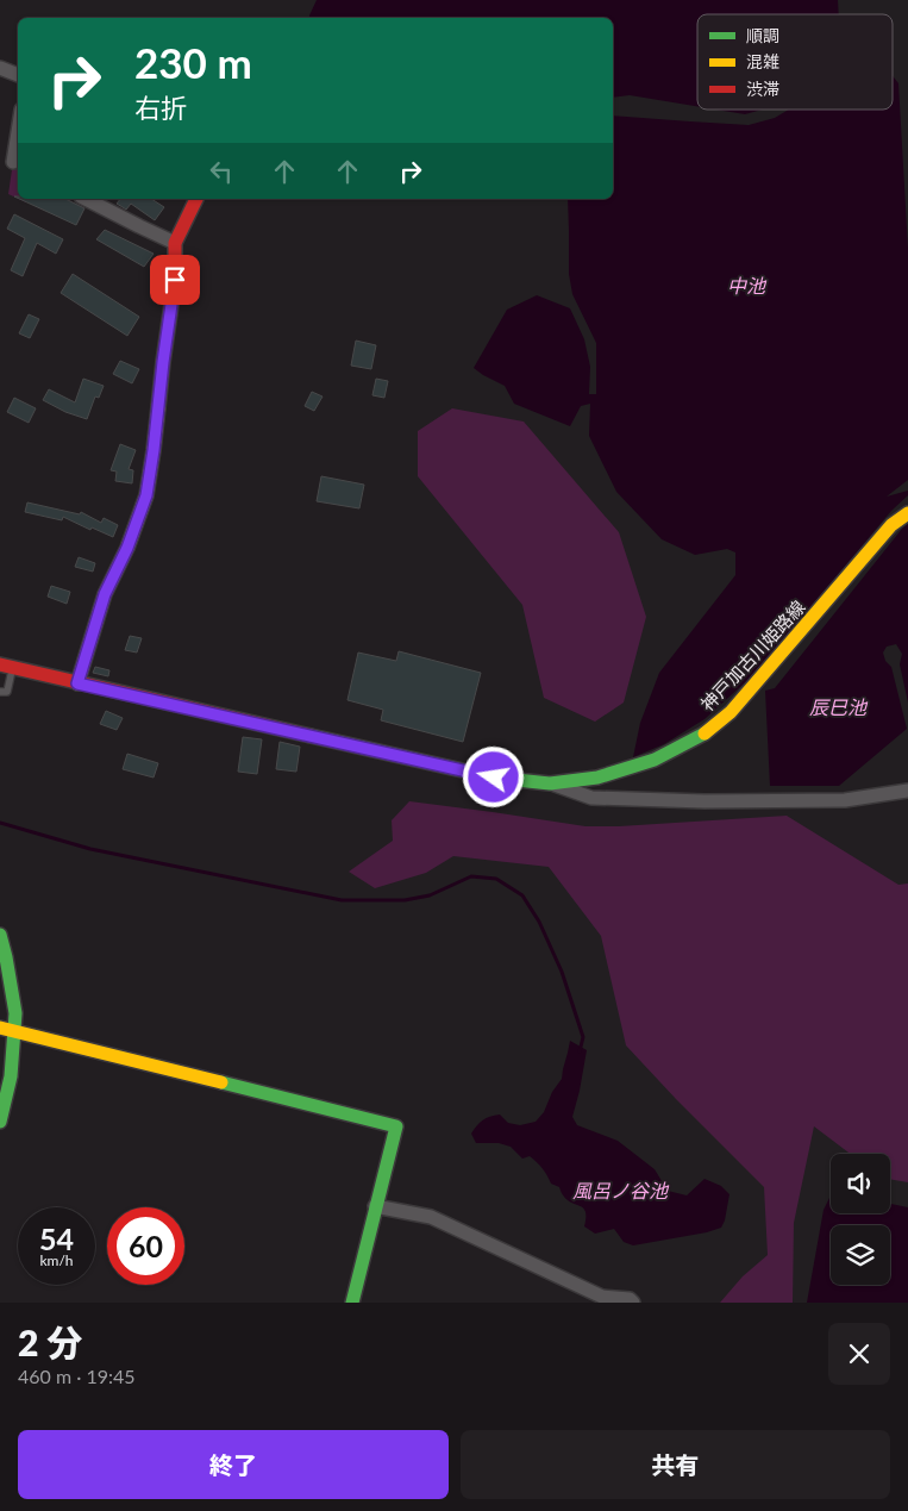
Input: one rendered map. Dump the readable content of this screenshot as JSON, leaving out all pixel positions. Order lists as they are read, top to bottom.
{
  "streets": {
    "main road": ["神戸加古川姫路線"]
  },
  "water": ["中池", "辰巳池", "風呂ノ谷池"],
  "legend": ["順調", "混雑", "渋滞"],
  "page": {
    "turn": ["230 m", "右折"],
    "speed": "54 km/h",
    "limit": "60",
    "heading": ["2 分", "460 m · 19:45"],
    "buttons": ["終了", "共有"]
  }
}
